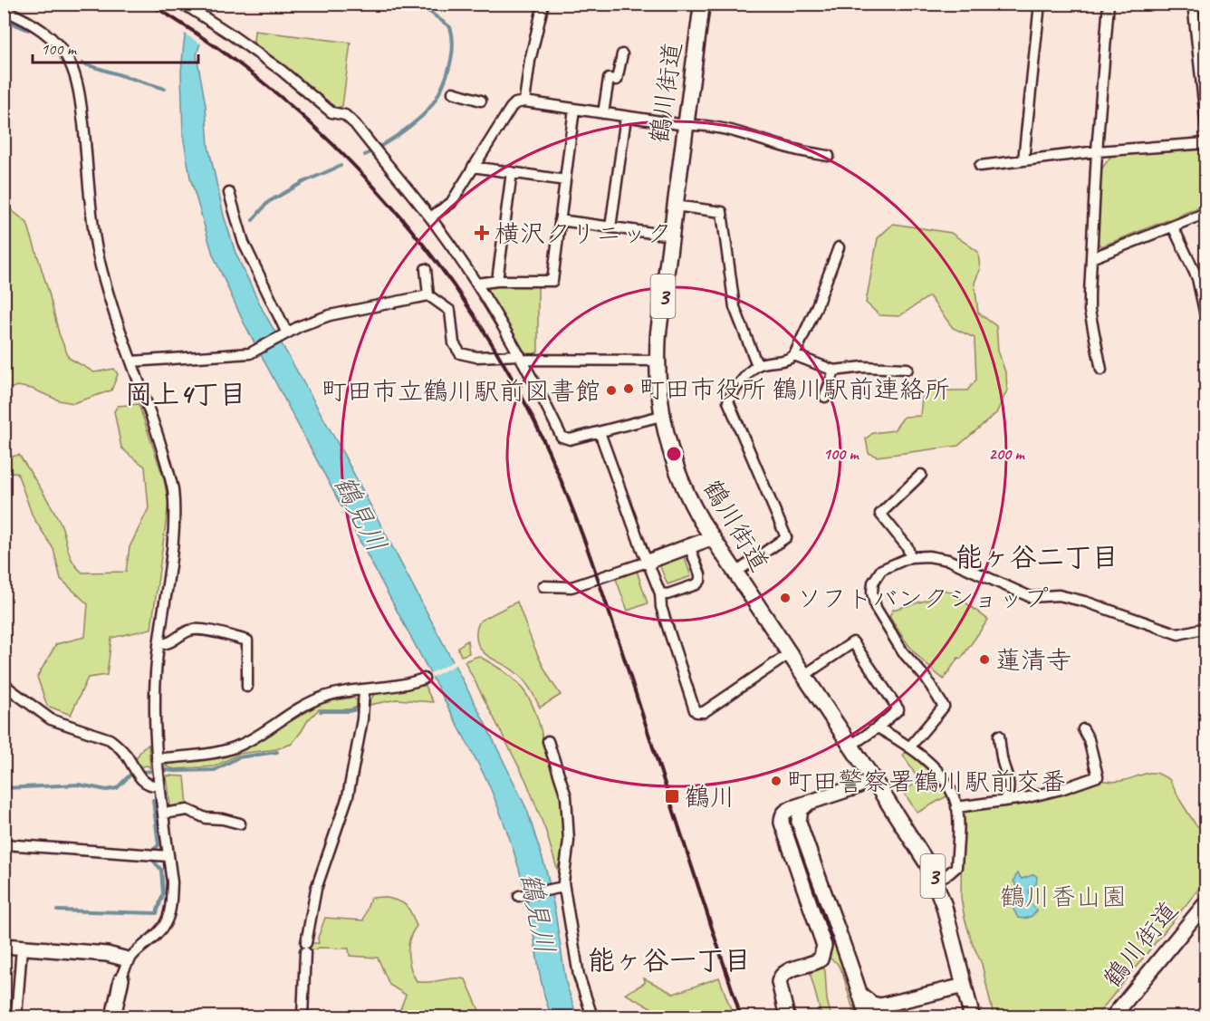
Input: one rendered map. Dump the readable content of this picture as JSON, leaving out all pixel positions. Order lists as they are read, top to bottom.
{
  "streets": {
    "main road": ["鶴川街道", "3"]
  },
  "districts": ["岡上4丁目", "能ヶ谷二丁目", "能ヶ谷一丁目"],
  "water": ["鶴見川"],
  "parks": ["鶴川香山園"],
  "places": {
    "health": ["横沢クリニック"],
    "other": [
      "町田市役所 鶴川駅前連絡所",
      "町田市立鶴川駅前図書館",
      "ソフトバンクショップ",
      "蓮清寺",
      "町田警察署鶴川駅前交番"
    ],
    "transit": ["鶴川"]
  },
  "scale_bar": "100 m",
  "rings": ["100 m", "200 m"]
}
